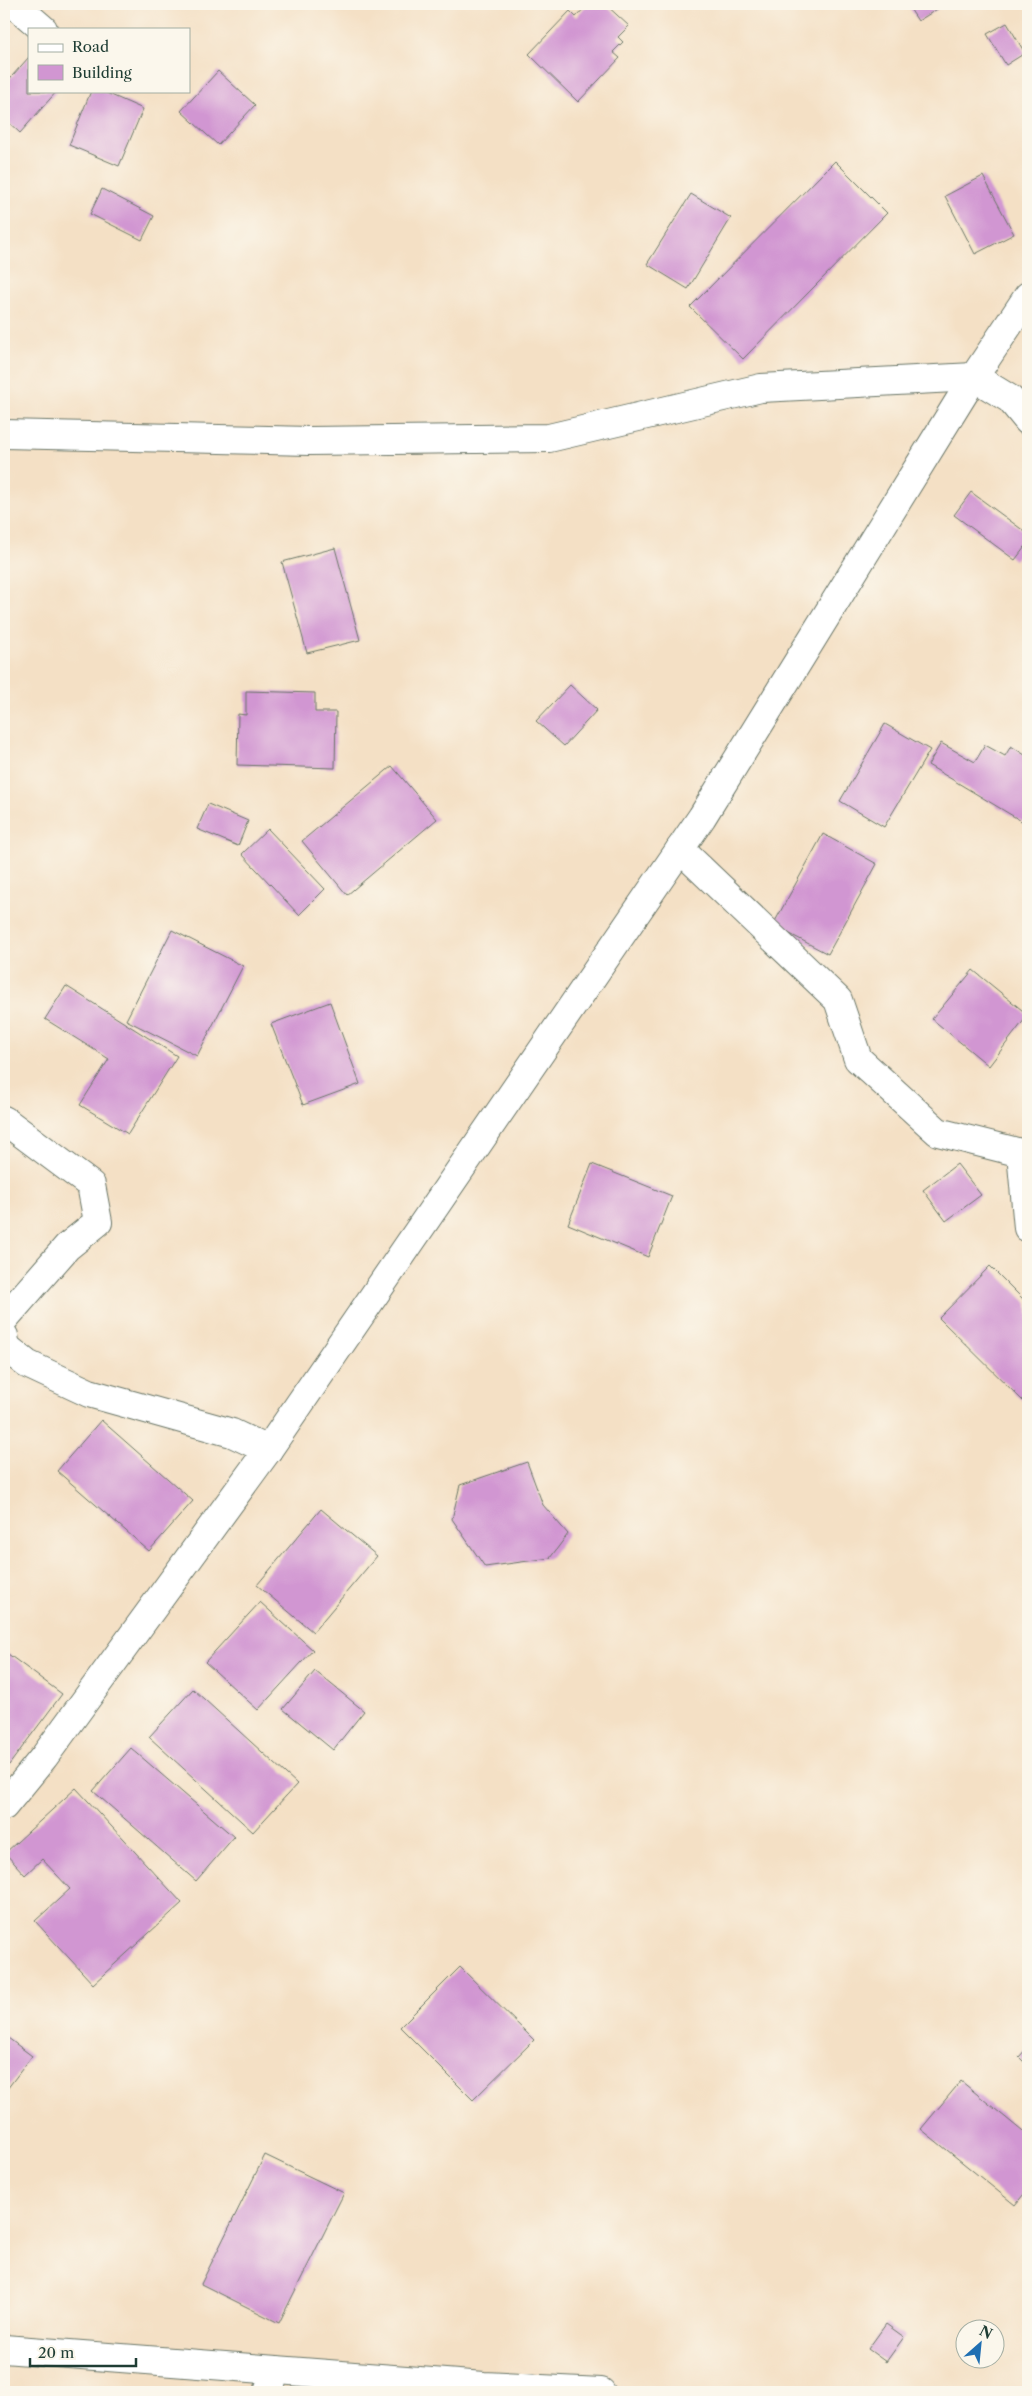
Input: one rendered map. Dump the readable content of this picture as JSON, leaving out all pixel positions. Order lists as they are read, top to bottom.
{
  "legend": ["Road", "Building"],
  "scale_bar": "20 m",
  "north": "top right"
}
